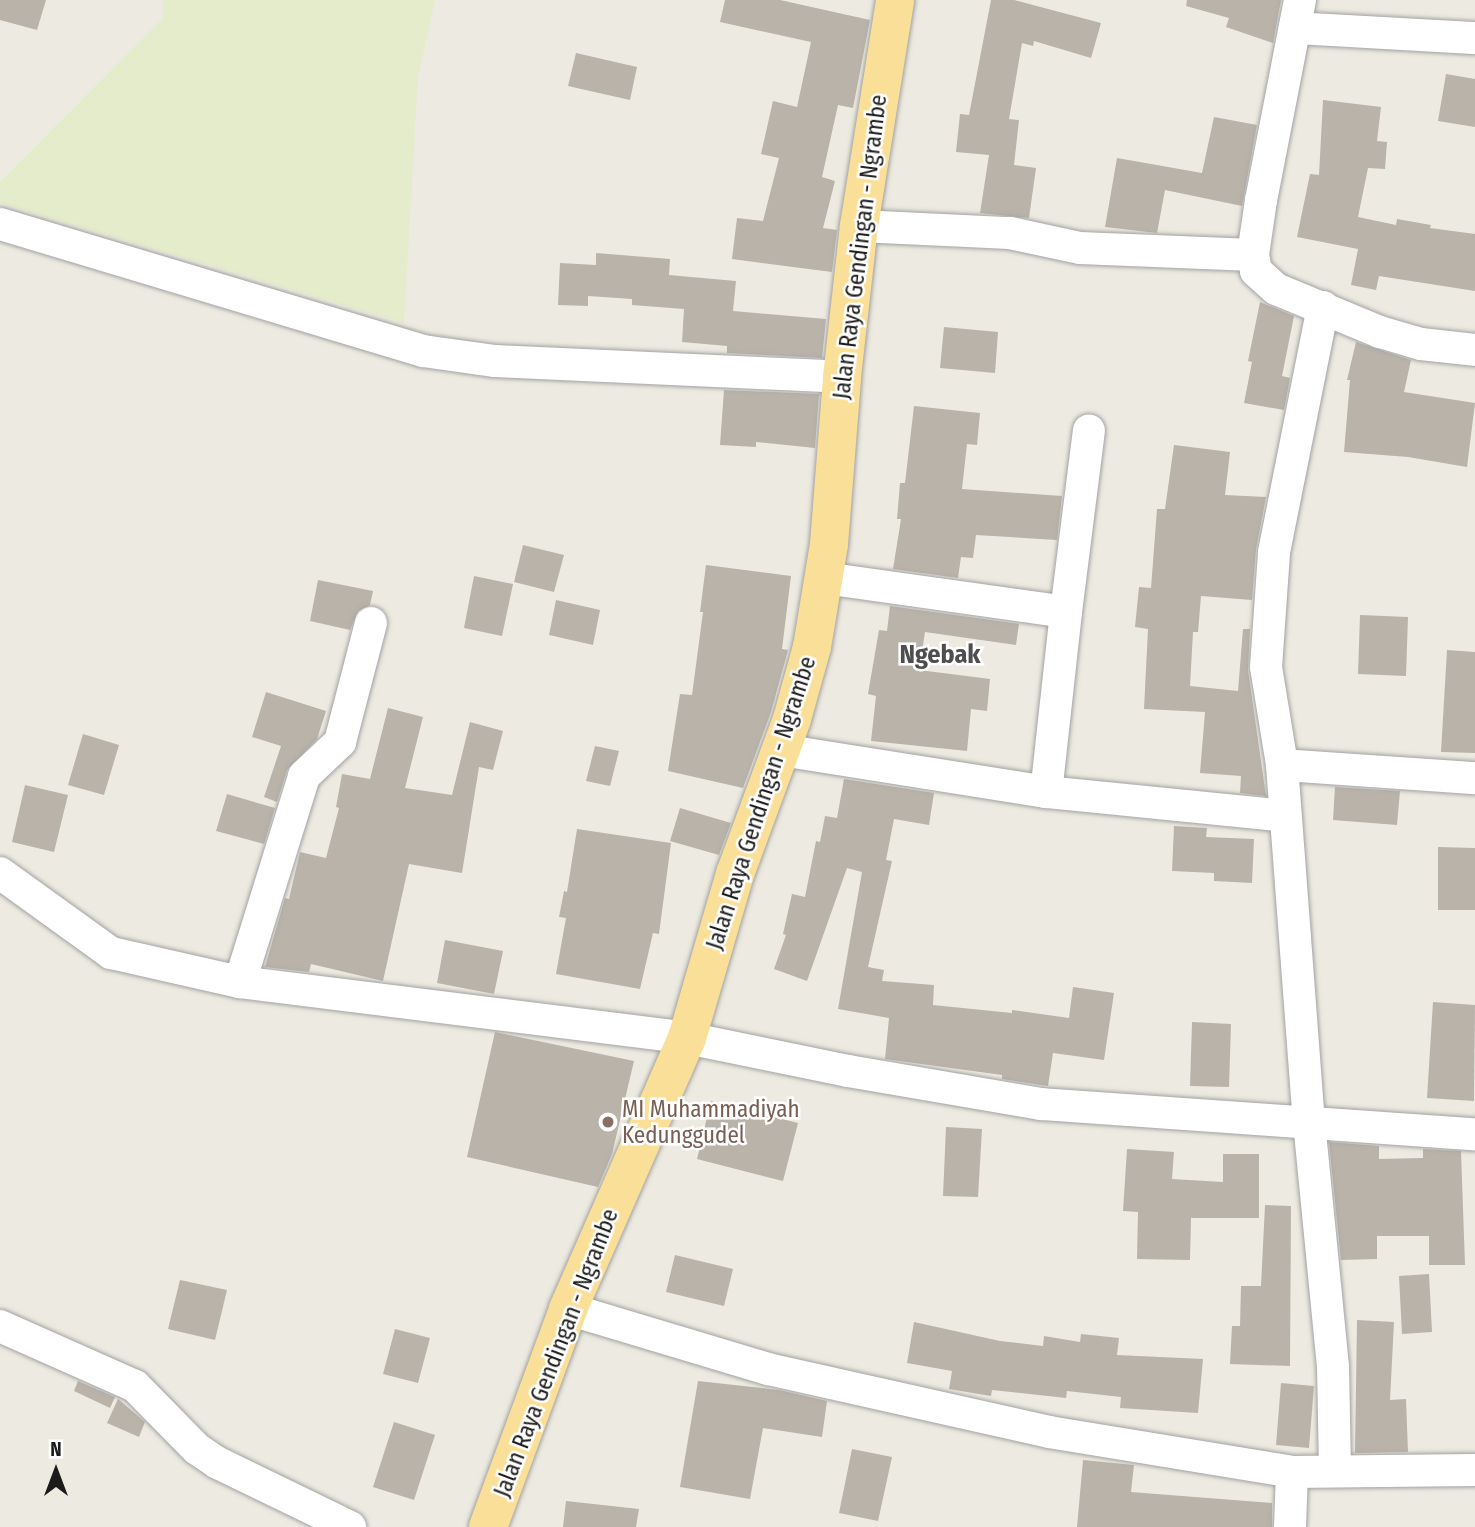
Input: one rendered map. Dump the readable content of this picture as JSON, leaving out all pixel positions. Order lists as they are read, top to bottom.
{
  "streets": {
    "main road": ["Jalan Raya Gendingan - Ngrambe"]
  },
  "districts": ["Ngebak"],
  "places": ["MI Muhammadiyah Kedunggudel"],
  "north": "top"
}
